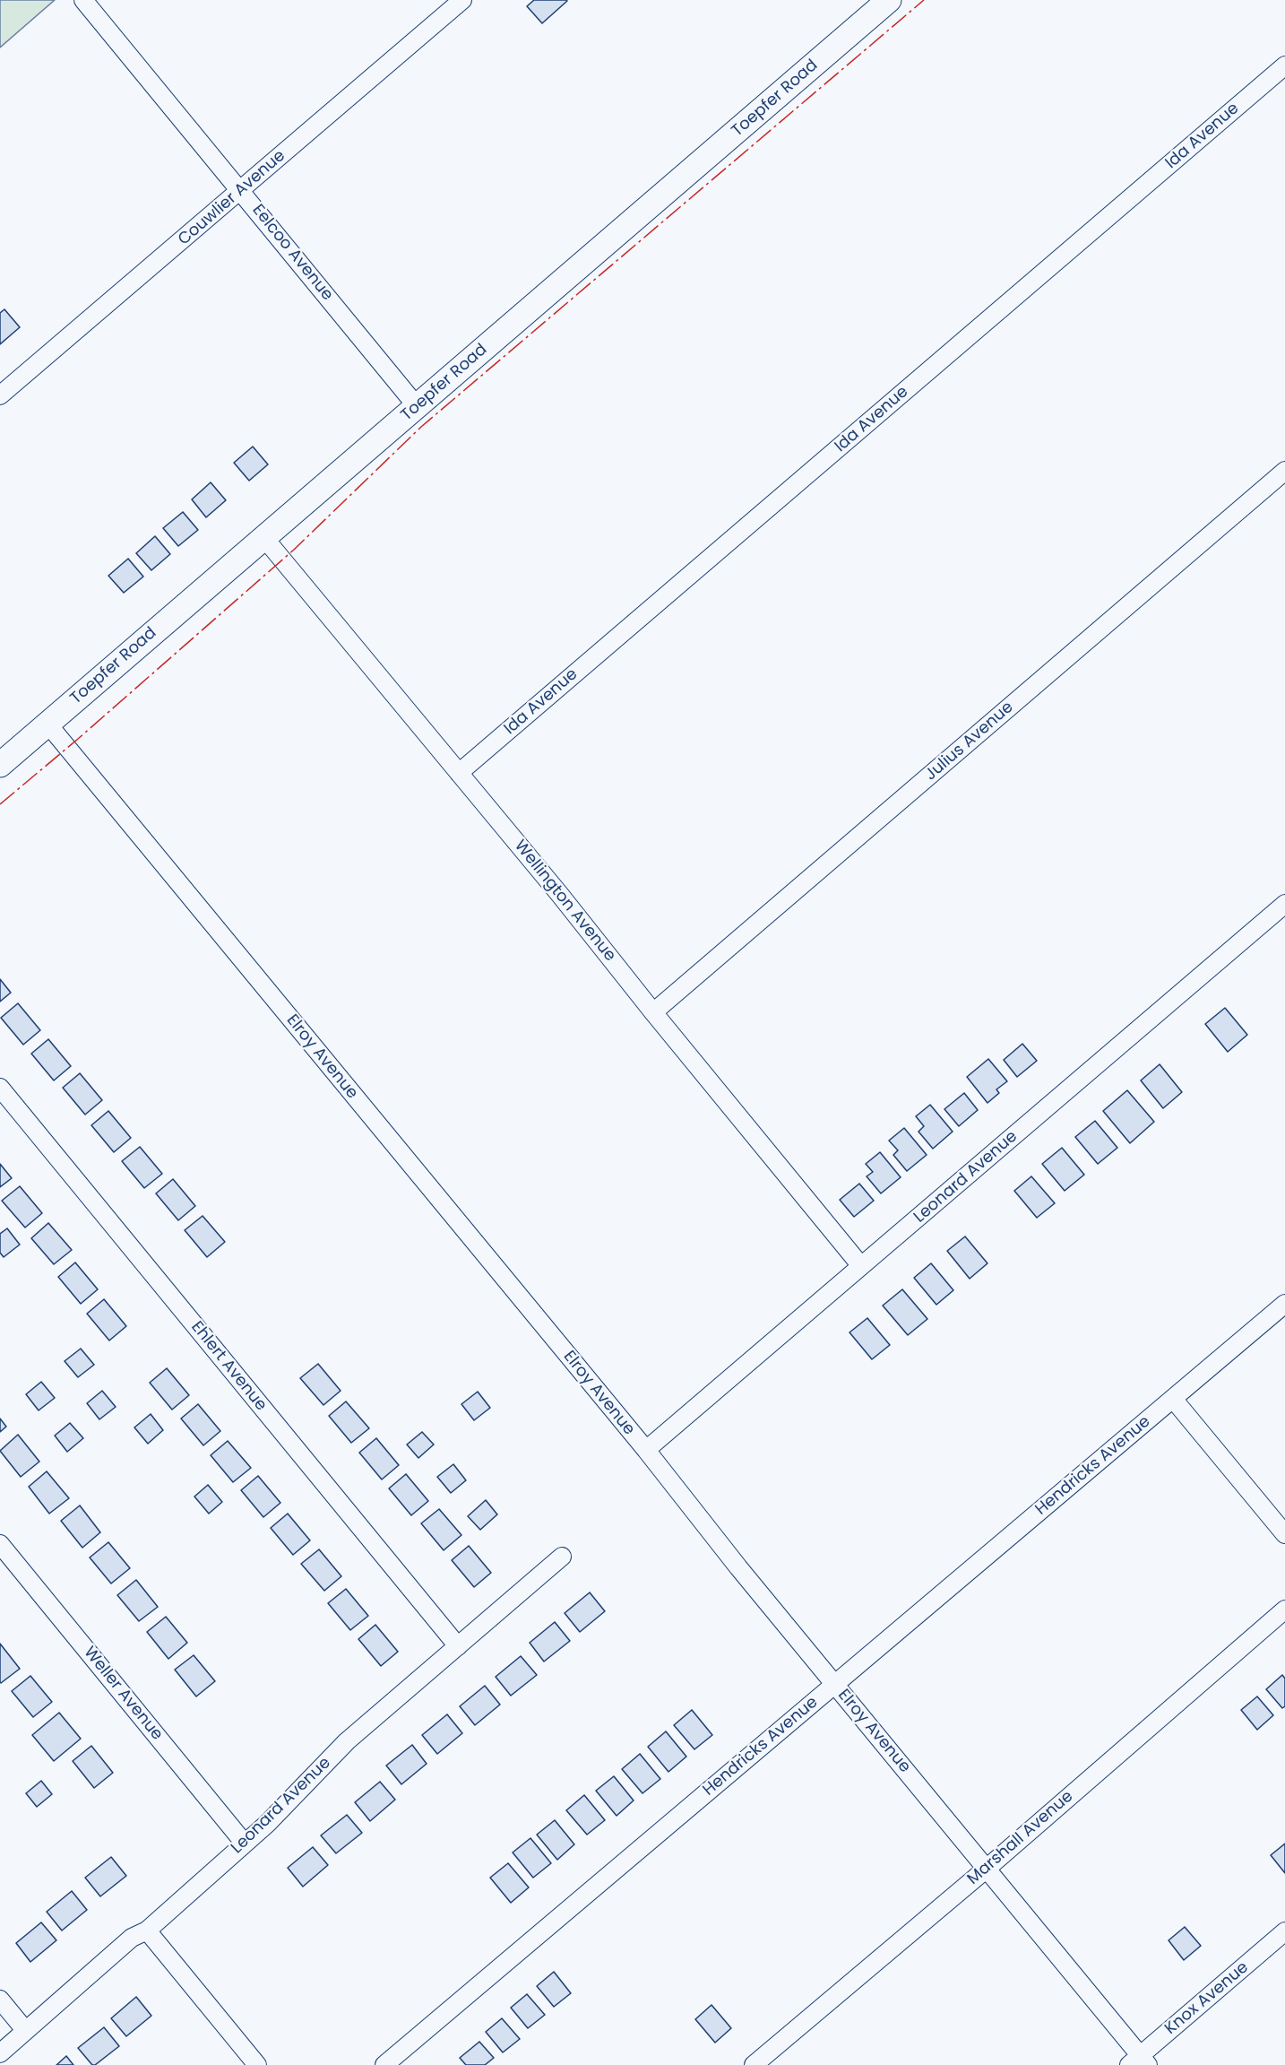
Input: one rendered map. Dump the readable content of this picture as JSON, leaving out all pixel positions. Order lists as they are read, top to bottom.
{
  "streets": {
    "street": [
      "Toepfer Road",
      "Ida Avenue",
      "Couwlier Avenue",
      "Eelcoo Avenue",
      "Julius Avenue",
      "Wellington Avenue",
      "Elroy Avenue",
      "Leonard Avenue",
      "Ehlert Avenue",
      "Hendricks Avenue",
      "Weller Avenue",
      "Marshall Avenue",
      "Knox Avenue"
    ]
  },
  "crossings": [
    ["Toepfer Road", "Eelcoo Avenue"],
    ["Toepfer Road", "Wellington Avenue"],
    ["Toepfer Road", "Elroy Avenue"],
    ["Ida Avenue", "Wellington Avenue"],
    ["Couwlier Avenue", "Eelcoo Avenue"],
    ["Julius Avenue", "Wellington Avenue"],
    ["Wellington Avenue", "Leonard Avenue"],
    ["Elroy Avenue", "Leonard Avenue"],
    ["Elroy Avenue", "Hendricks Avenue"],
    ["Elroy Avenue", "Marshall Avenue"],
    ["Elroy Avenue", "Knox Avenue"],
    ["Leonard Avenue", "Ehlert Avenue"],
    ["Leonard Avenue", "Weller Avenue"]
  ]
}
